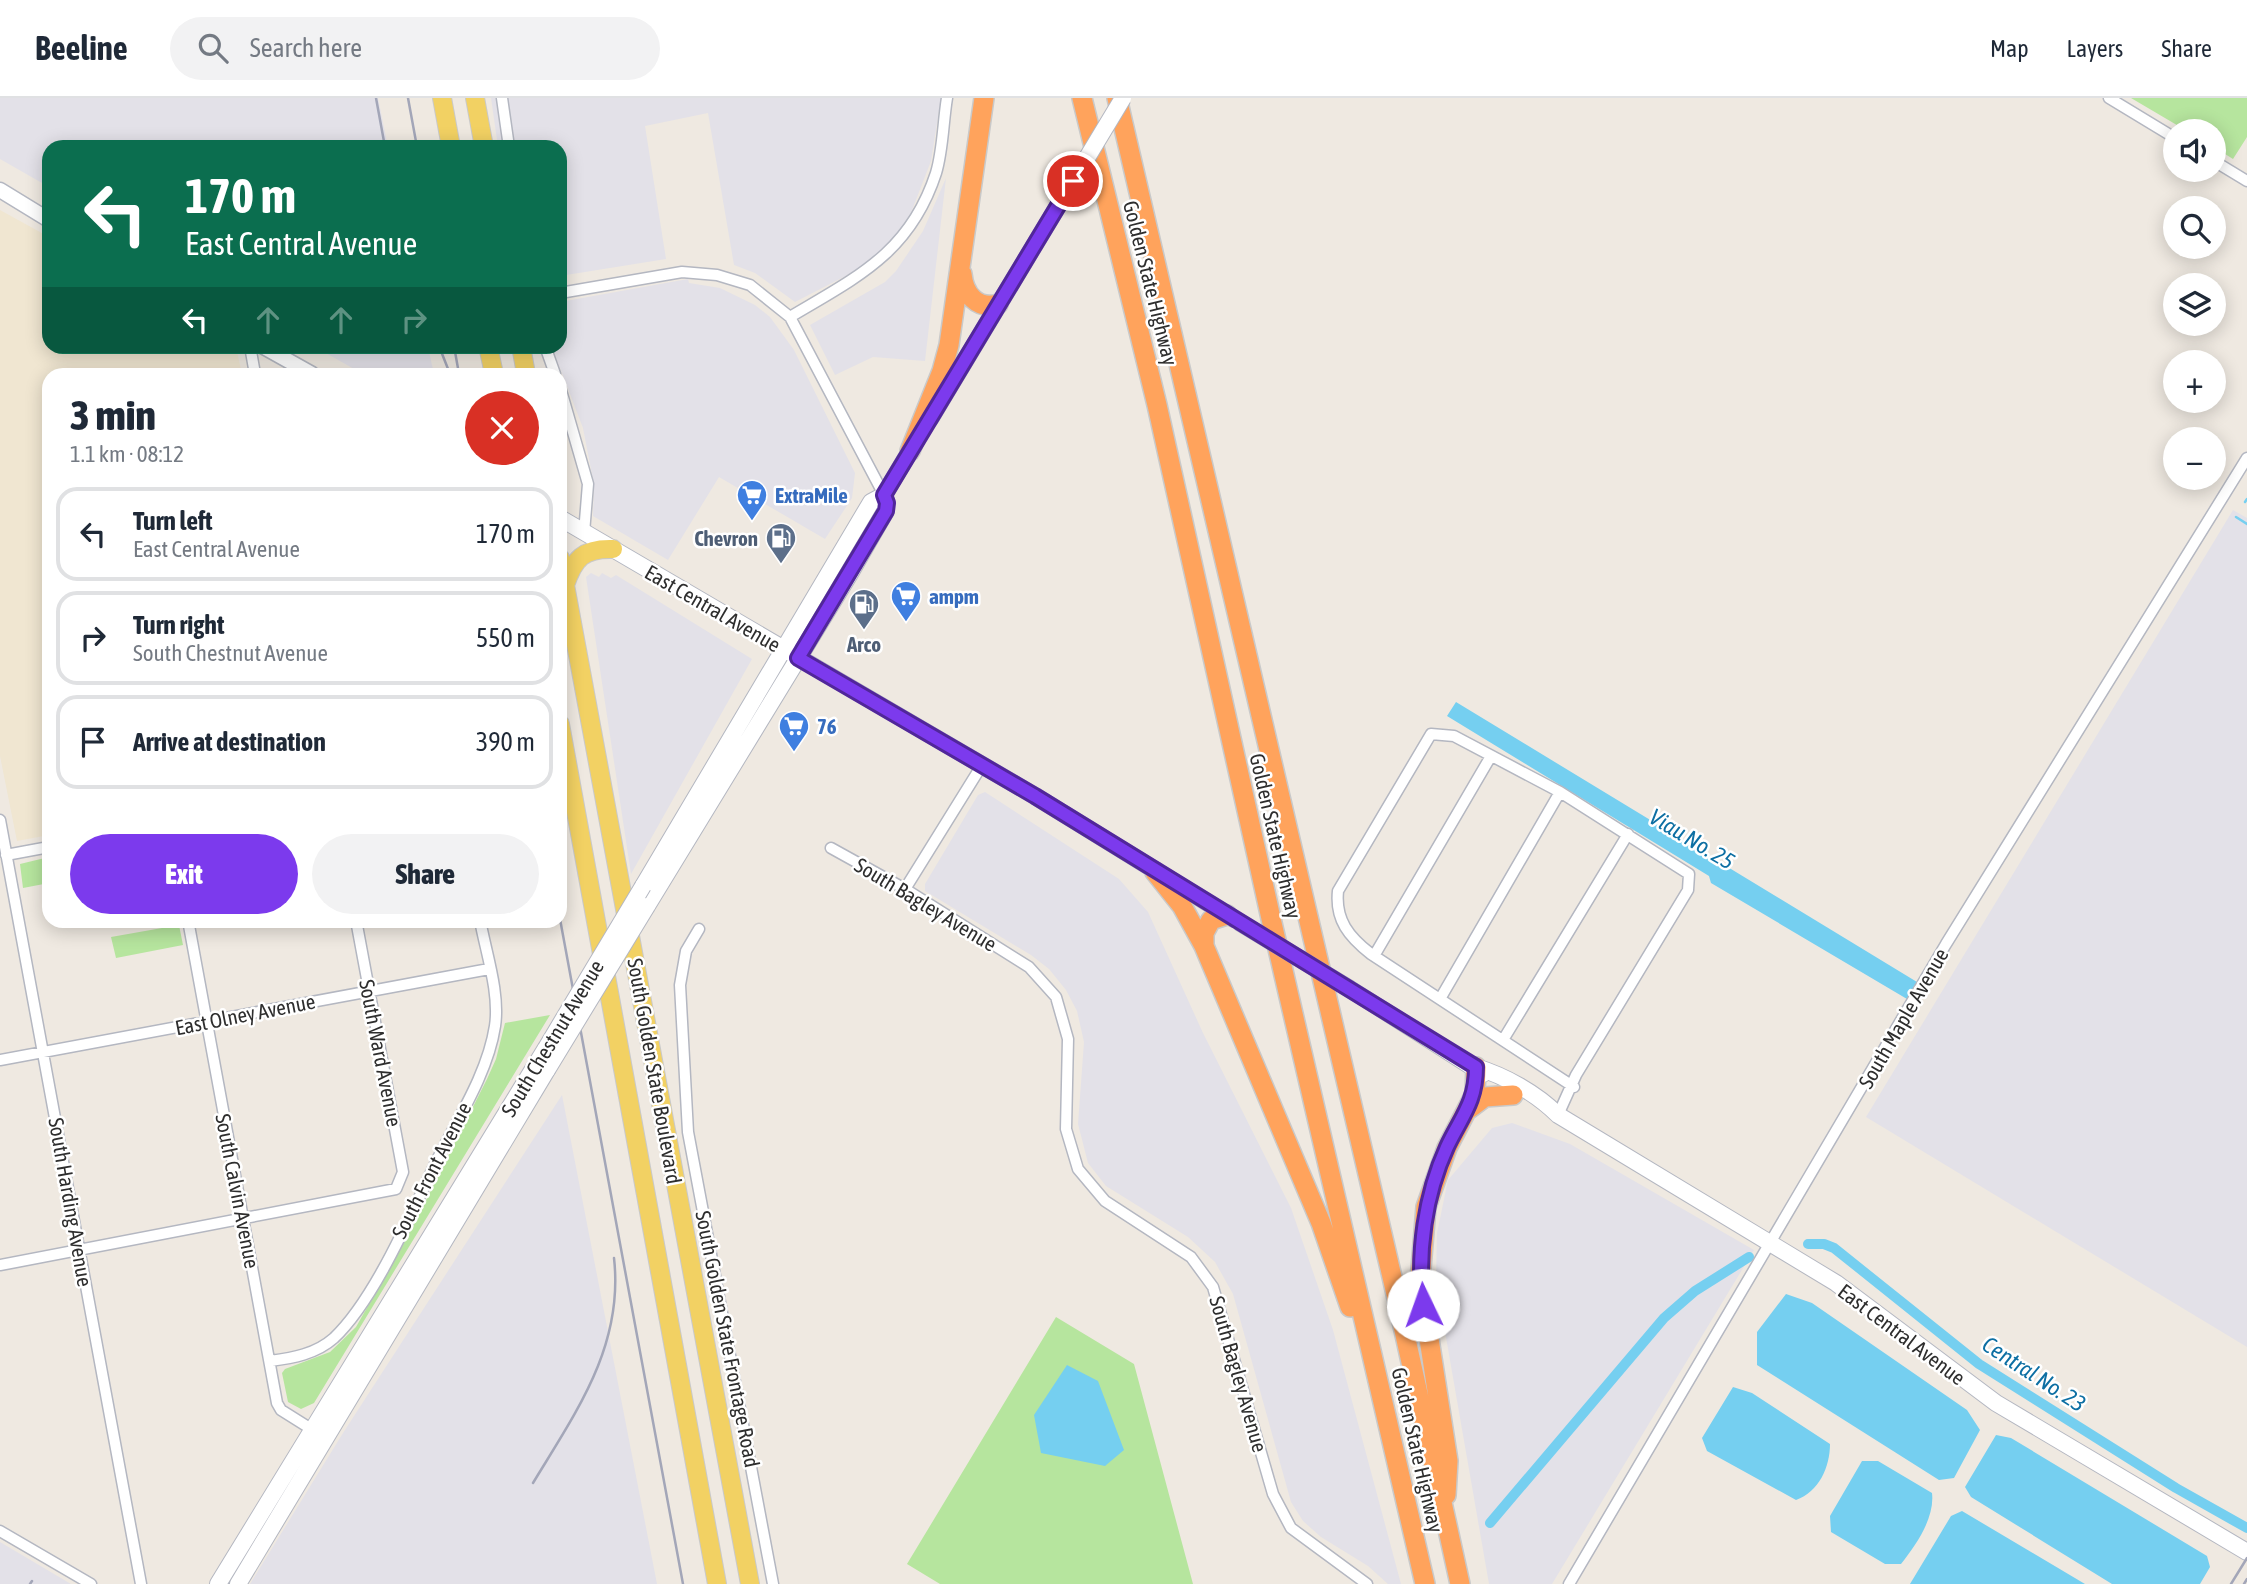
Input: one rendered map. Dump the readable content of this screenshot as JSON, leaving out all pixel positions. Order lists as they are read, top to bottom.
{
  "streets": {
    "highway": ["Golden State Highway"],
    "main road": ["East Central Avenue", "South Chestnut Avenue", "South Golden State Boulevard"],
    "street": [
      "South Bagley Avenue",
      "East Olney Avenue",
      "South Maple Avenue",
      "South Ward Avenue",
      "South Front Avenue",
      "South Calvin Avenue",
      "South Harding Avenue",
      "South Golden State Frontage Road"
    ]
  },
  "crossings": [
    ["East Central Avenue", "South Maple Avenue"],
    ["East Central Avenue", "South Chestnut Avenue"],
    ["East Olney Avenue", "South Ward Avenue"],
    ["East Olney Avenue", "South Front Avenue"],
    ["East Olney Avenue", "South Calvin Avenue"],
    ["East Olney Avenue", "South Harding Avenue"],
    ["South Chestnut Avenue", "South Calvin Avenue"],
    ["South Ward Avenue", "South Calvin Avenue"],
    ["South Front Avenue", "South Calvin Avenue"]
  ],
  "water": ["Viau No. 25", "Central No. 23"],
  "places": {
    "supermarket": ["ExtraMile", "ampm", "76"],
    "fuel station": ["Chevron", "Arco"]
  },
  "page": {
    "header": "Beeline",
    "search": "Search here",
    "nav": ["Map", "Layers", "Share"],
    "map_buttons": ["+", "−"],
    "turn": ["170 m", "East Central Avenue"],
    "heading": ["3 min", "1.1 km · 08:12"],
    "list": [
      {
        "name": "Turn left",
        "note": "East Central Avenue",
        "value": "170 m"
      },
      {
        "name": "Turn right",
        "note": "South Chestnut Avenue",
        "value": "550 m"
      },
      {
        "name": "Arrive at destination",
        "value": "390 m"
      }
    ],
    "buttons": ["Exit", "Share"]
  }
}
